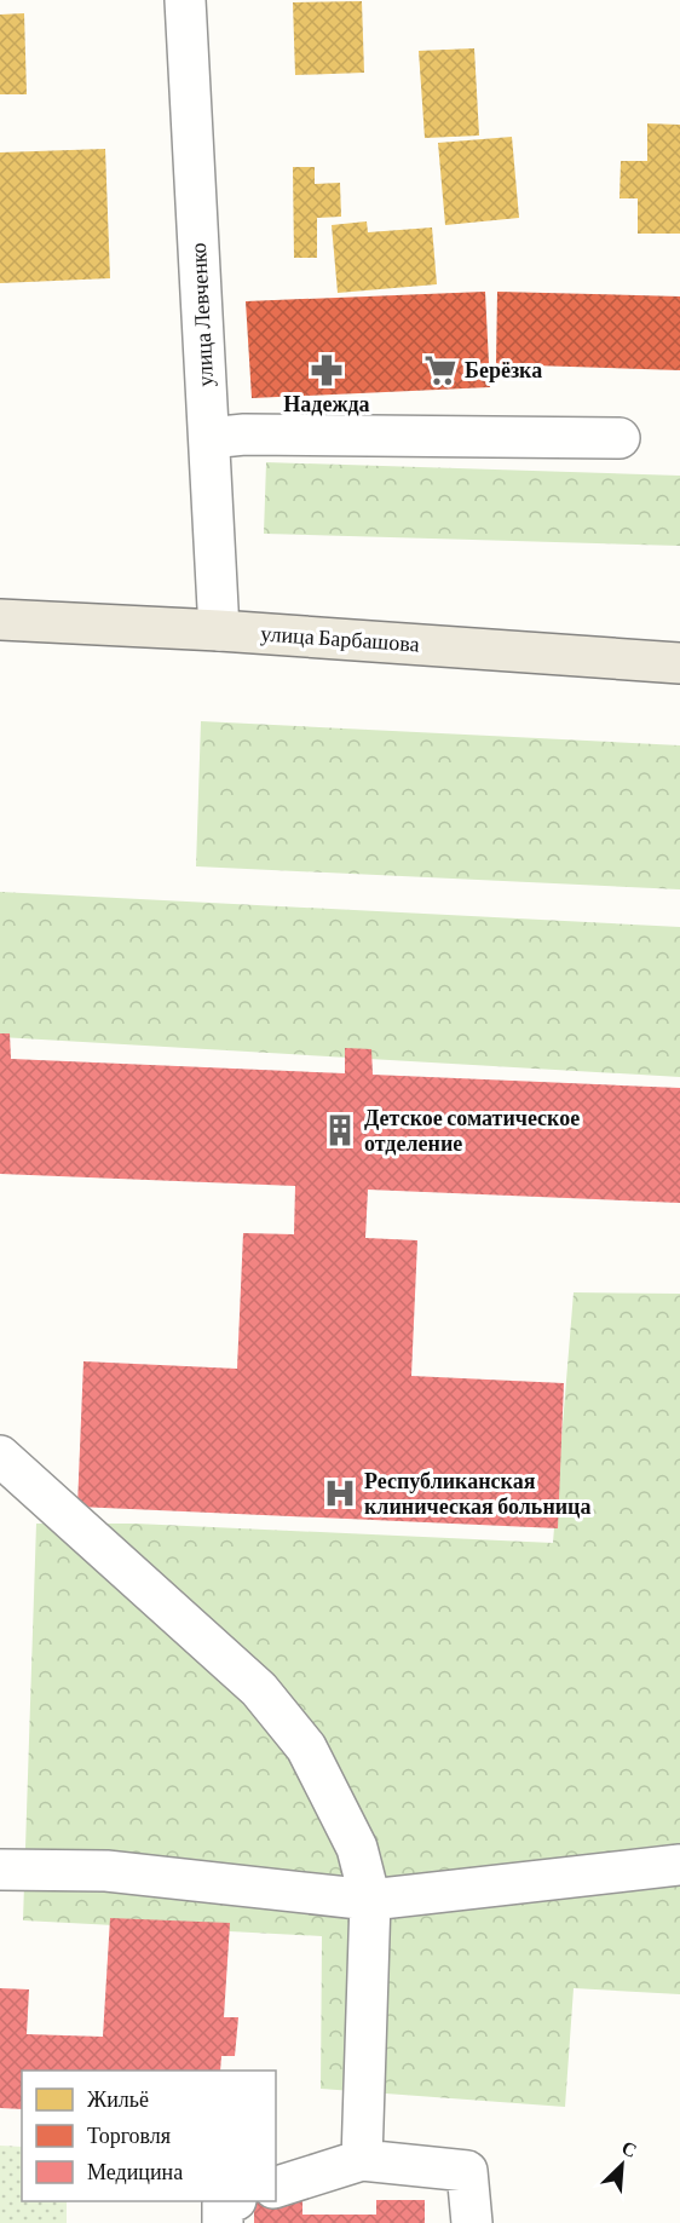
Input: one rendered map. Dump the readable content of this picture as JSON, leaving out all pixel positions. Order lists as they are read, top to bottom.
{
  "streets": {
    "main road": ["улица Барбашова"],
    "street": ["улица Левченко"]
  },
  "crossings": [
    ["улица Левченко", "улица Барбашова"]
  ],
  "places": {
    "pharmacy": ["Надежда"],
    "supermarket": ["Берёзка"],
    "building": ["Детское соматическое отделение"],
    "hospital": ["Республиканская клиническая больница"]
  },
  "legend": ["Жильё", "Торговля", "Медицина"],
  "north": "top right"
}
